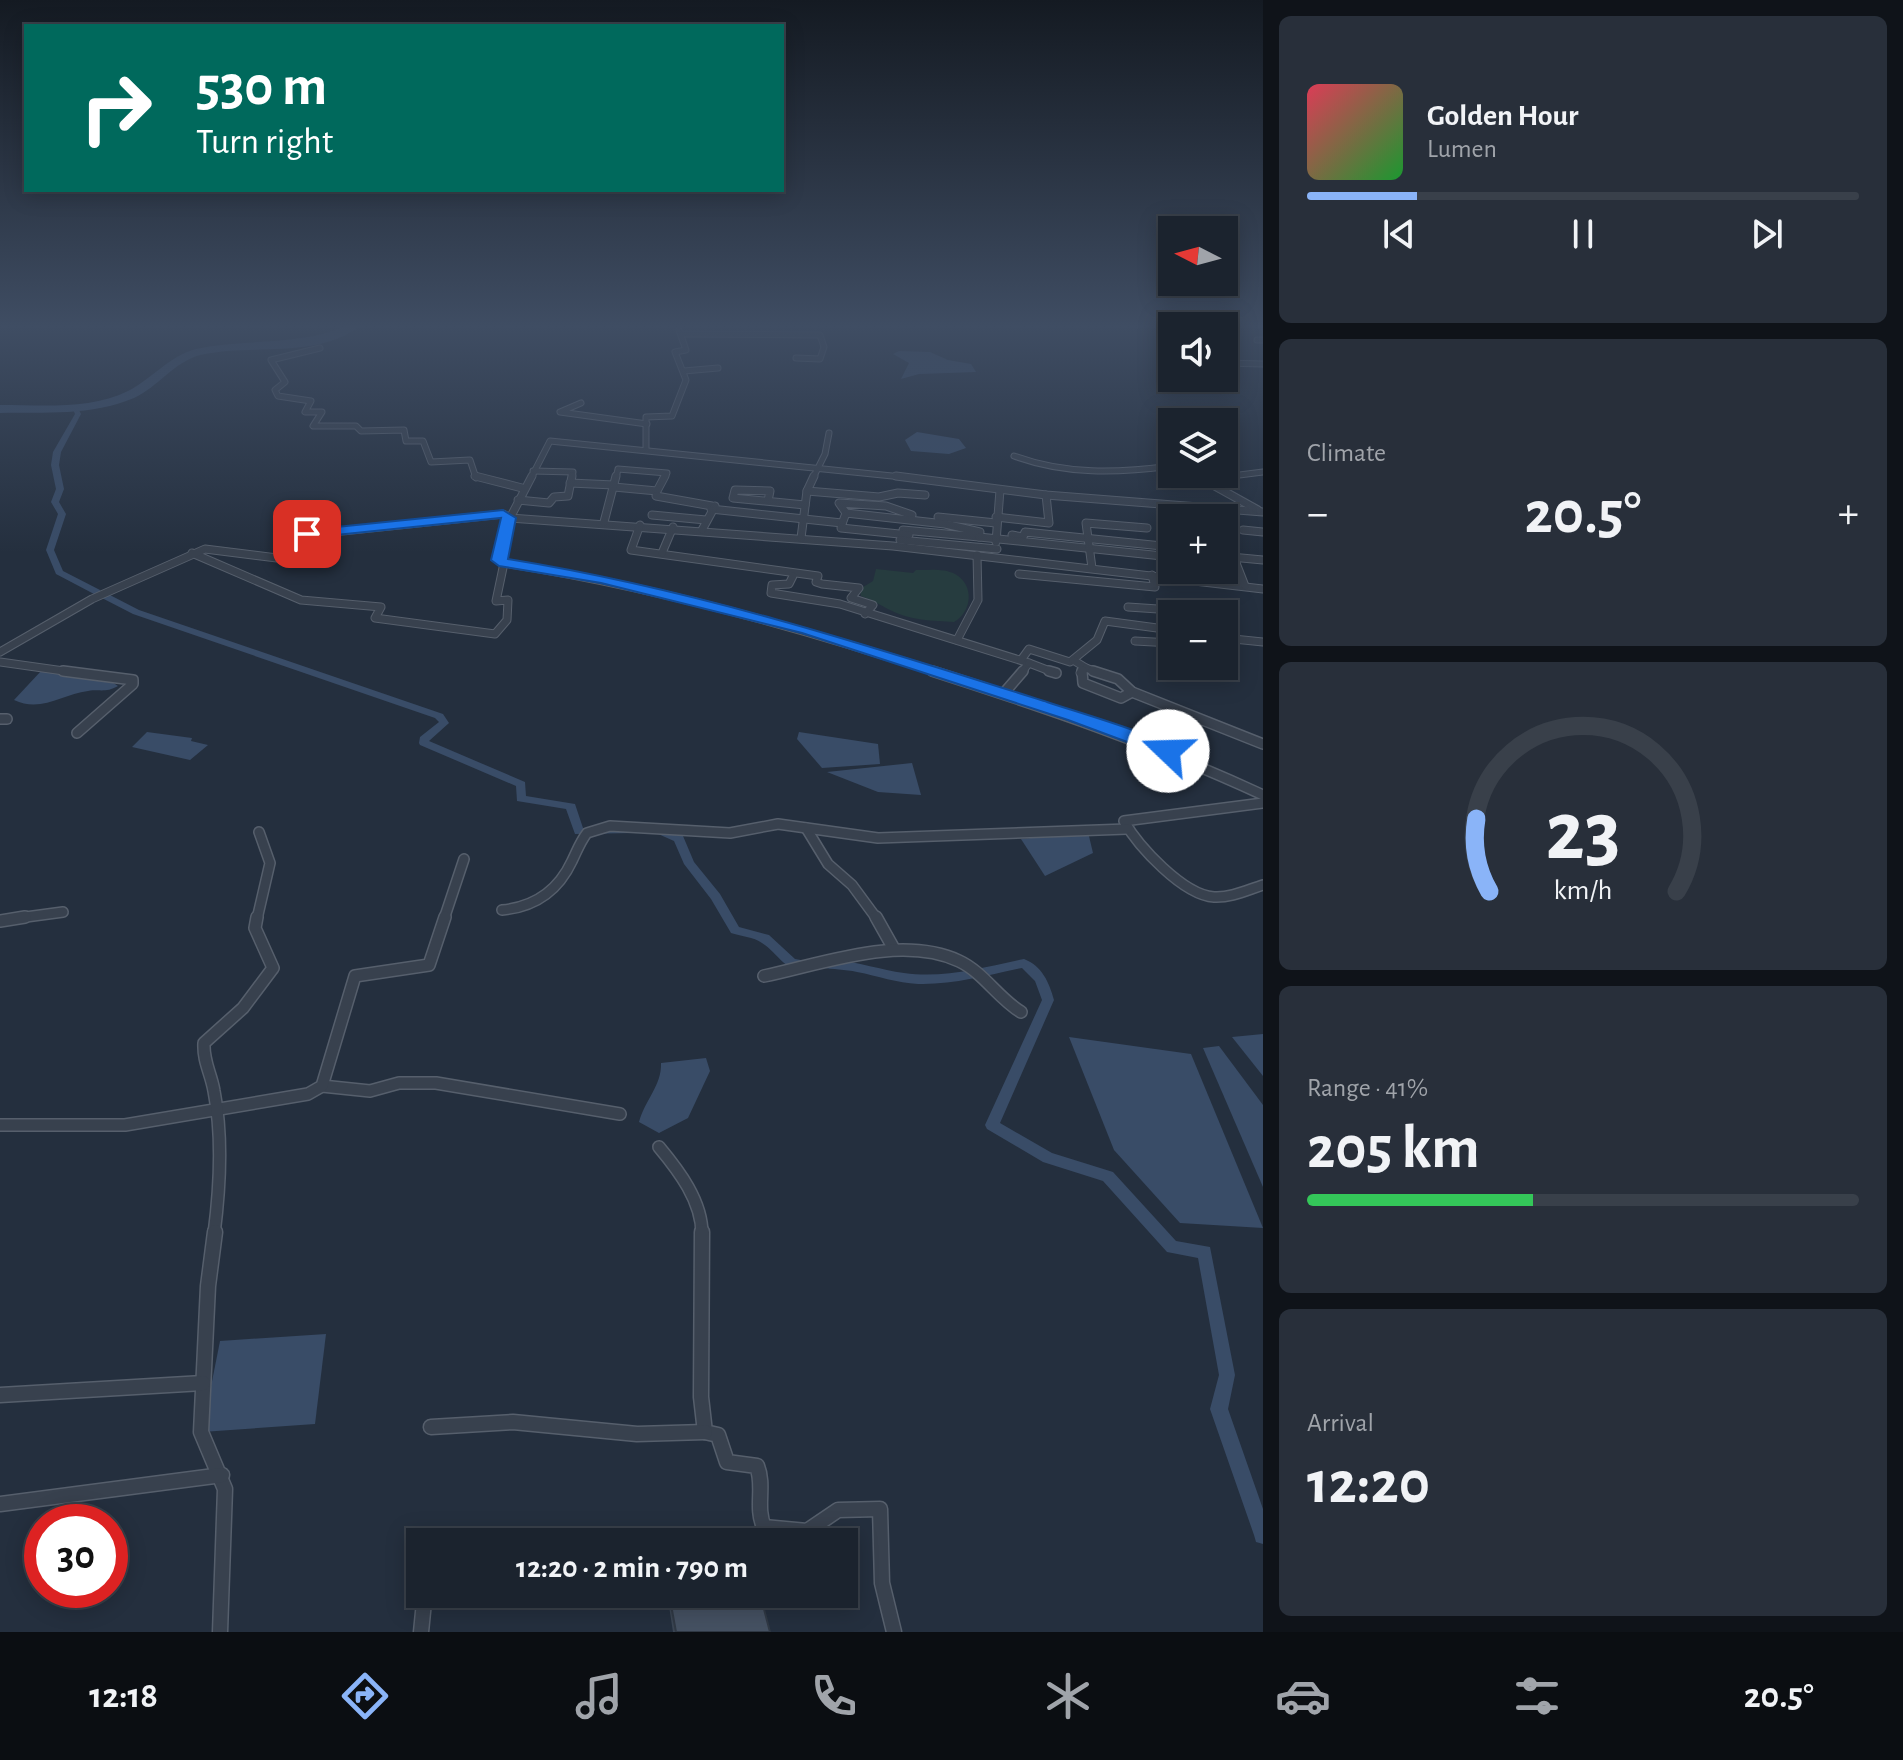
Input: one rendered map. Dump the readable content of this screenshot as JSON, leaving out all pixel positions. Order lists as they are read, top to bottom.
{
  "north": "left",
  "page": {
    "turn": ["530 m", "Turn right"],
    "song": ["Golden Hour", "Lumen"],
    "map_buttons": ["+", "−"],
    "tile": [
      "Climate",
      ["Range · 41%", "205 km"],
      ["Arrival", "12:20"]
    ],
    "heat": ["−", "20.5°", "+"],
    "limit": "30",
    "trip": "12:20 · 2 min · 790 m",
    "tabs": ["12:18", "20.5°"],
    "gauge": ["23", "km/h"]
  }
}
